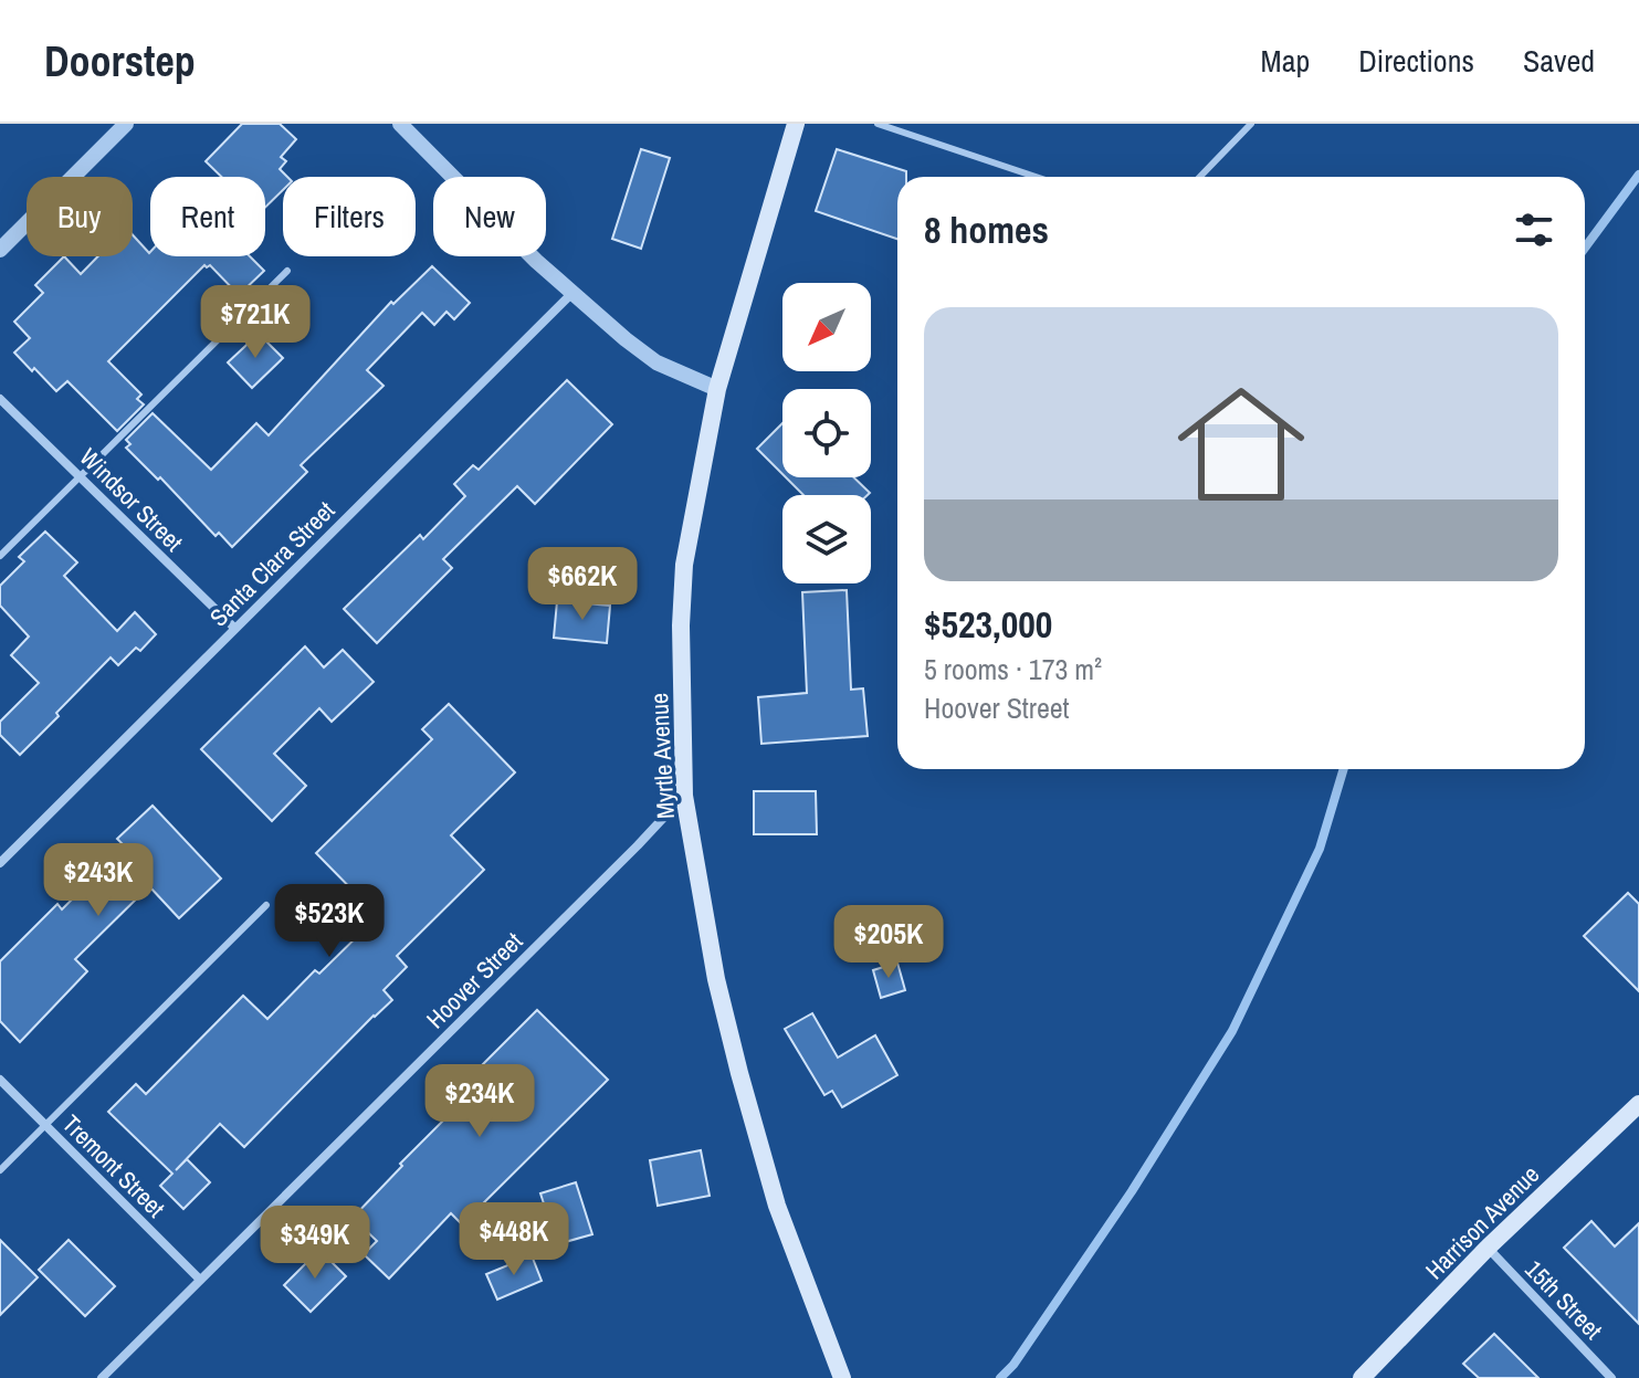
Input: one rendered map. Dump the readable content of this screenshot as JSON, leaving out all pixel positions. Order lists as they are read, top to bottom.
{
  "streets": {
    "main road": ["Myrtle Avenue", "Harrison Avenue"],
    "street": [
      "Windsor Street",
      "Santa Clara Street",
      "Hoover Street",
      "Tremont Street",
      "15th Street"
    ]
  },
  "crossings": [
    ["Windsor Street", "Santa Clara Street"],
    ["Myrtle Avenue", "Hoover Street"],
    ["Hoover Street", "Tremont Street"],
    ["Harrison Avenue", "15th Street"]
  ],
  "north": "bottom left",
  "page": {
    "header": "Doorstep",
    "nav": ["Map", "Directions", "Saved"],
    "chip": [
      "Buy",
      "Rent",
      "Filters",
      "New"
    ],
    "heading": "8 homes",
    "list": [
      {
        "name": "$523,000",
        "note": "5 rooms · 173 m² · Hoover Street"
      }
    ],
    "price": [
      "$721K",
      "$662K",
      "$243K",
      "$523K",
      "$205K",
      "$234K",
      "$448K",
      "$349K"
    ]
  }
}
